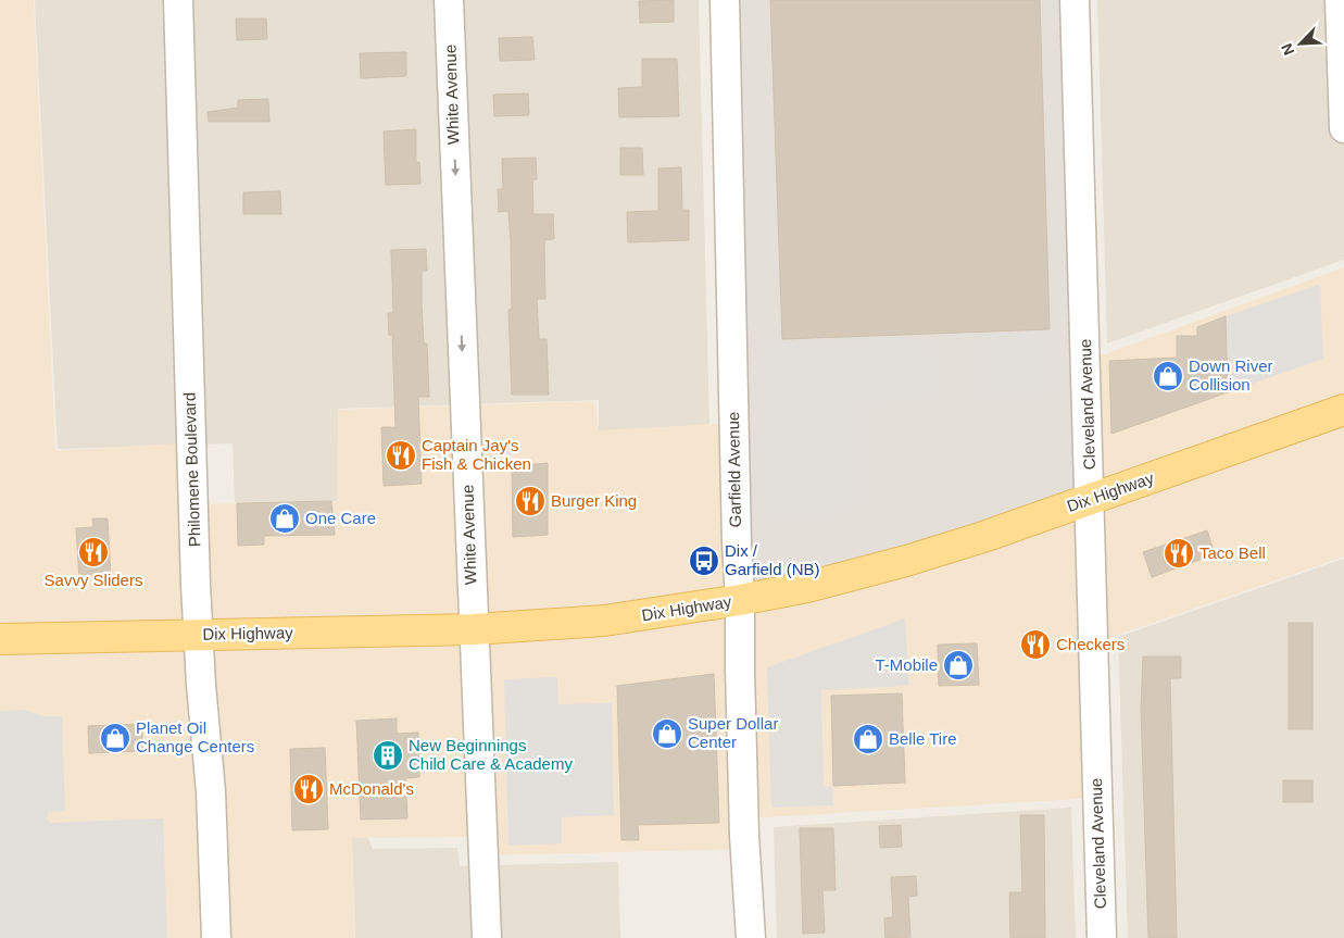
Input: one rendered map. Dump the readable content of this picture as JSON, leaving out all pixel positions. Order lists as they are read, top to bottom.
{
  "streets": {
    "main road": ["Dix Highway"],
    "street": [
      "White Avenue",
      "Cleveland Avenue",
      "Philomene Boulevard",
      "Garfield Avenue"
    ]
  },
  "crossings": [
    ["White Avenue", "Dix Highway"],
    ["Cleveland Avenue", "Dix Highway"],
    ["Philomene Boulevard", "Dix Highway"],
    ["Garfield Avenue", "Dix Highway"]
  ],
  "one_way": ["White Avenue"],
  "places": {
    "shop": [
      "Down River Collision",
      "One Care",
      "T-Mobile",
      "Super Dollar Center",
      "Planet Oil Change Centers",
      "Belle Tire"
    ],
    "restaurant": [
      "Captain Jay's Fish & Chicken",
      "Burger King",
      "Savvy Sliders",
      "Taco Bell",
      "Checkers",
      "McDonald's"
    ],
    "bus stop": ["Dix / Garfield (NB)"],
    "building": ["New Beginnings Child Care & Academy"]
  },
  "north": "bottom left"
}
